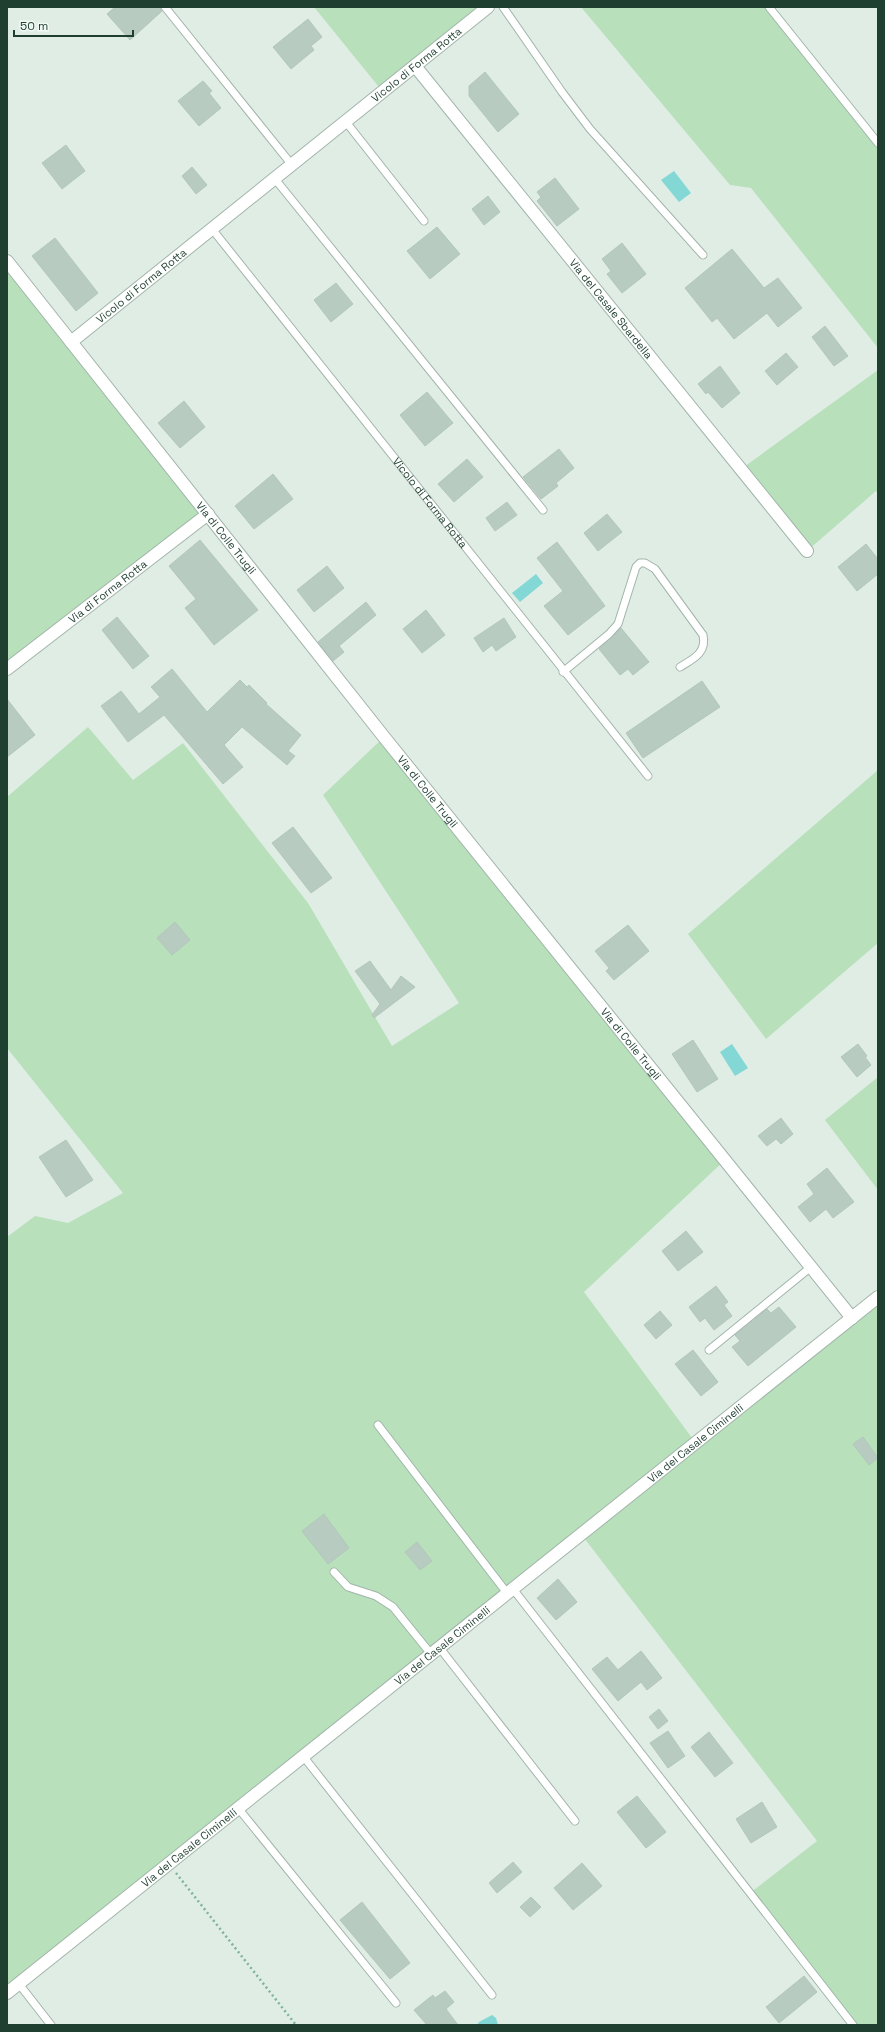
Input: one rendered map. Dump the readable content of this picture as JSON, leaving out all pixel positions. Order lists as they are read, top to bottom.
{
  "streets": {
    "street": [
      "Vicolo di Forma Rotta",
      "Via del Casale Sbardella",
      "Via di Colle Trugli",
      "Via di Forma Rotta",
      "Via del Casale Ciminelli"
    ]
  },
  "crossings": [
    ["Vicolo di Forma Rotta", "Via del Casale Sbardella"],
    ["Vicolo di Forma Rotta", "Via di Colle Trugli"],
    ["Via di Colle Trugli", "Via di Forma Rotta"],
    ["Via di Colle Trugli", "Via del Casale Ciminelli"]
  ],
  "scale_bar": "50 m"
}
